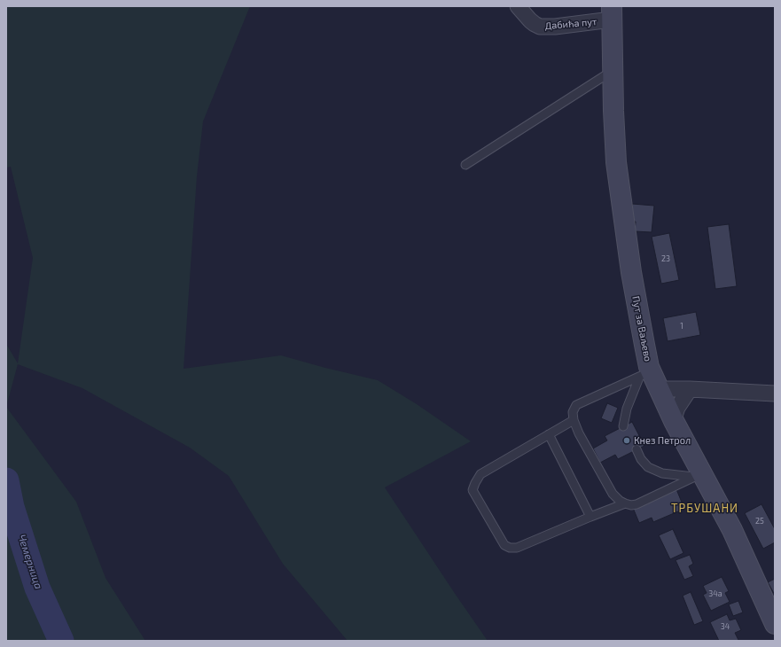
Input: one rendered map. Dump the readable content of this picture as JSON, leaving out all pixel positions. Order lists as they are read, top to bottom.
{
  "streets": {
    "main road": ["Пут за Ваљево"],
    "street": ["Дабића пут"]
  },
  "crossings": [
    ["Дабића пут", "Пут за Ваљево"]
  ],
  "districts": ["ТРБУШАНИ"],
  "water": ["Чемерница"],
  "places": ["Кнез Петрол"],
  "house_numbers": [
    "23",
    "1",
    "25",
    "34a",
    "34"
  ]
}
